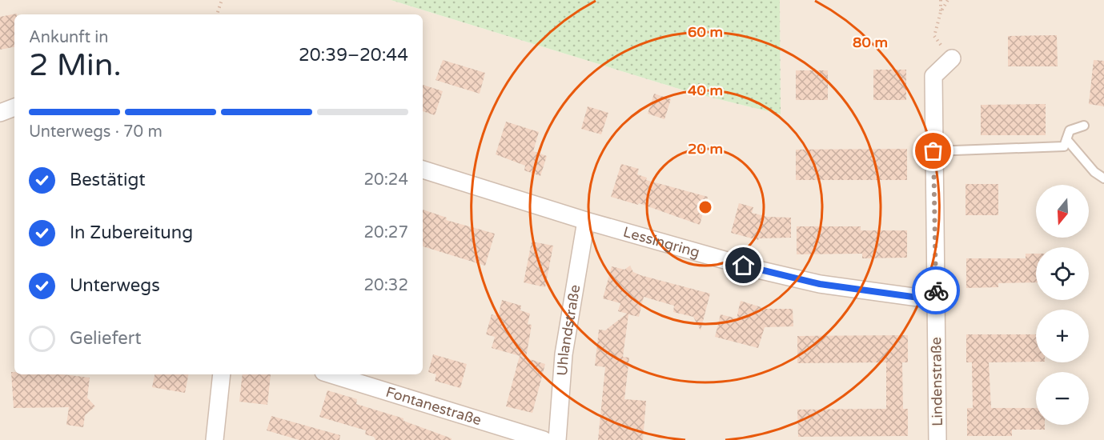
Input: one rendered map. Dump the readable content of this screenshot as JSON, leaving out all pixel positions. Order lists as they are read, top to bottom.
{
  "streets": {
    "street": [
      "Lessingring",
      "Uhlandstraße",
      "Lindenstraße",
      "Fontanestraße"
    ]
  },
  "crossings": [
    ["Lessingring", "Uhlandstraße"],
    ["Lessingring", "Lindenstraße"]
  ],
  "north": "bottom",
  "page": {
    "heading": ["2 Min.", "Ankunft in", "20:39–20:44"],
    "bar": "Unterwegs · 70 m",
    "list": [
      ["Bestätigt", "20:24"],
      ["In Zubereitung", "20:27"],
      ["Unterwegs", "20:32"],
      "Geliefert"
    ],
    "map_buttons": ["+", "−"]
  },
  "rings": [
    "60 m",
    "80 m",
    "40 m",
    "20 m"
  ]
}
